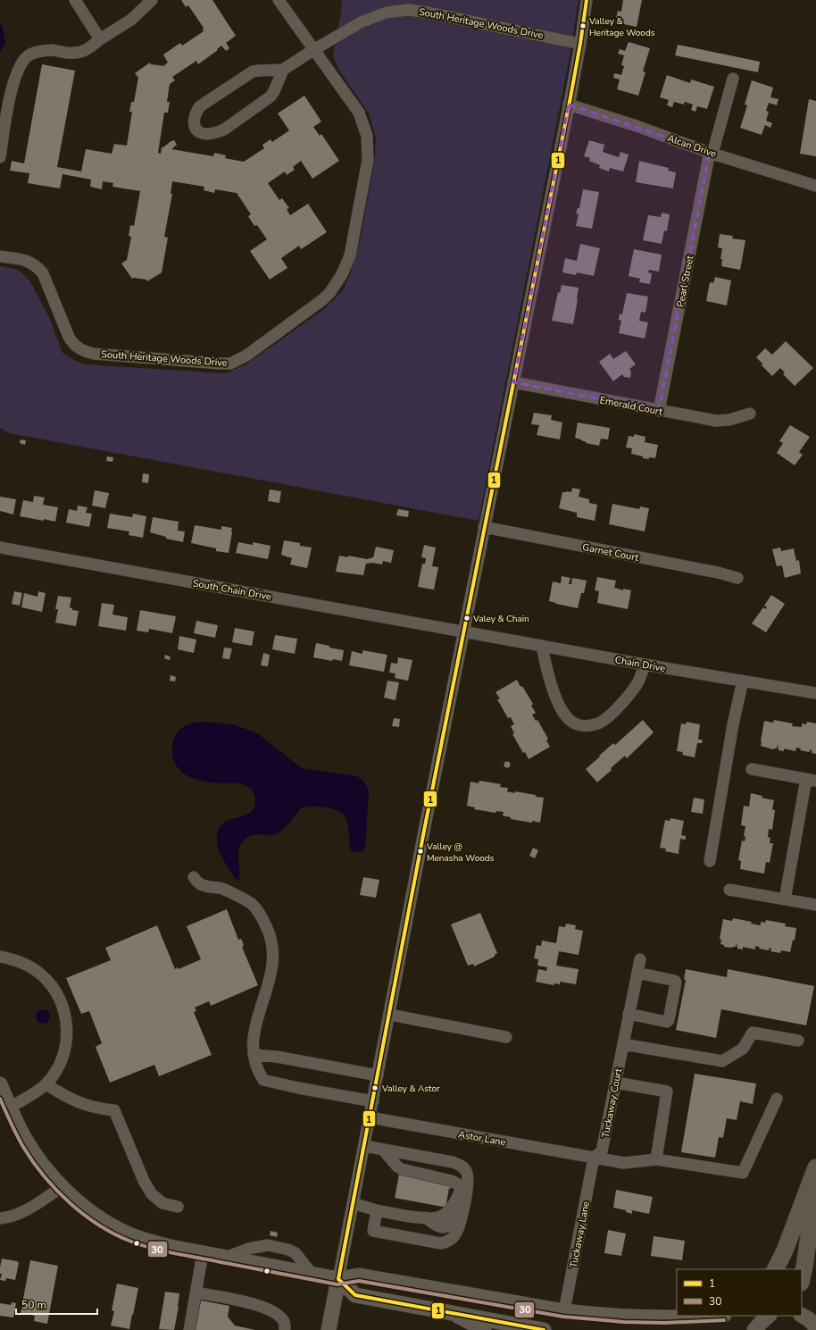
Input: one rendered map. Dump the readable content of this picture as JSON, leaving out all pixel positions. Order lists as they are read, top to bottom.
{
  "streets": {
    "street": [
      "South Heritage Woods Drive",
      "Alcan Drive",
      "Pearl Street",
      "Emerald Court",
      "Garnet Court",
      "South Chain Drive",
      "Chain Drive",
      "Tuckaway Court",
      "Astor Lane",
      "Tuckaway Lane"
    ]
  },
  "crossings": [
    ["Alcan Drive", "Pearl Street"],
    ["Pearl Street", "Emerald Court"],
    ["South Chain Drive", "Chain Drive"],
    ["Tuckaway Court", "Astor Lane"],
    ["Tuckaway Court", "Tuckaway Lane"],
    ["Astor Lane", "Tuckaway Lane"]
  ],
  "places": [
    "Valley & Heritage Woods",
    "Valey & Chain",
    "Valley @ Menasha Woods",
    "Valley & Astor"
  ],
  "lines": ["transit line 1", "transit line 30"],
  "legend": ["1", "30"],
  "scale_bar": "50 m"
}
